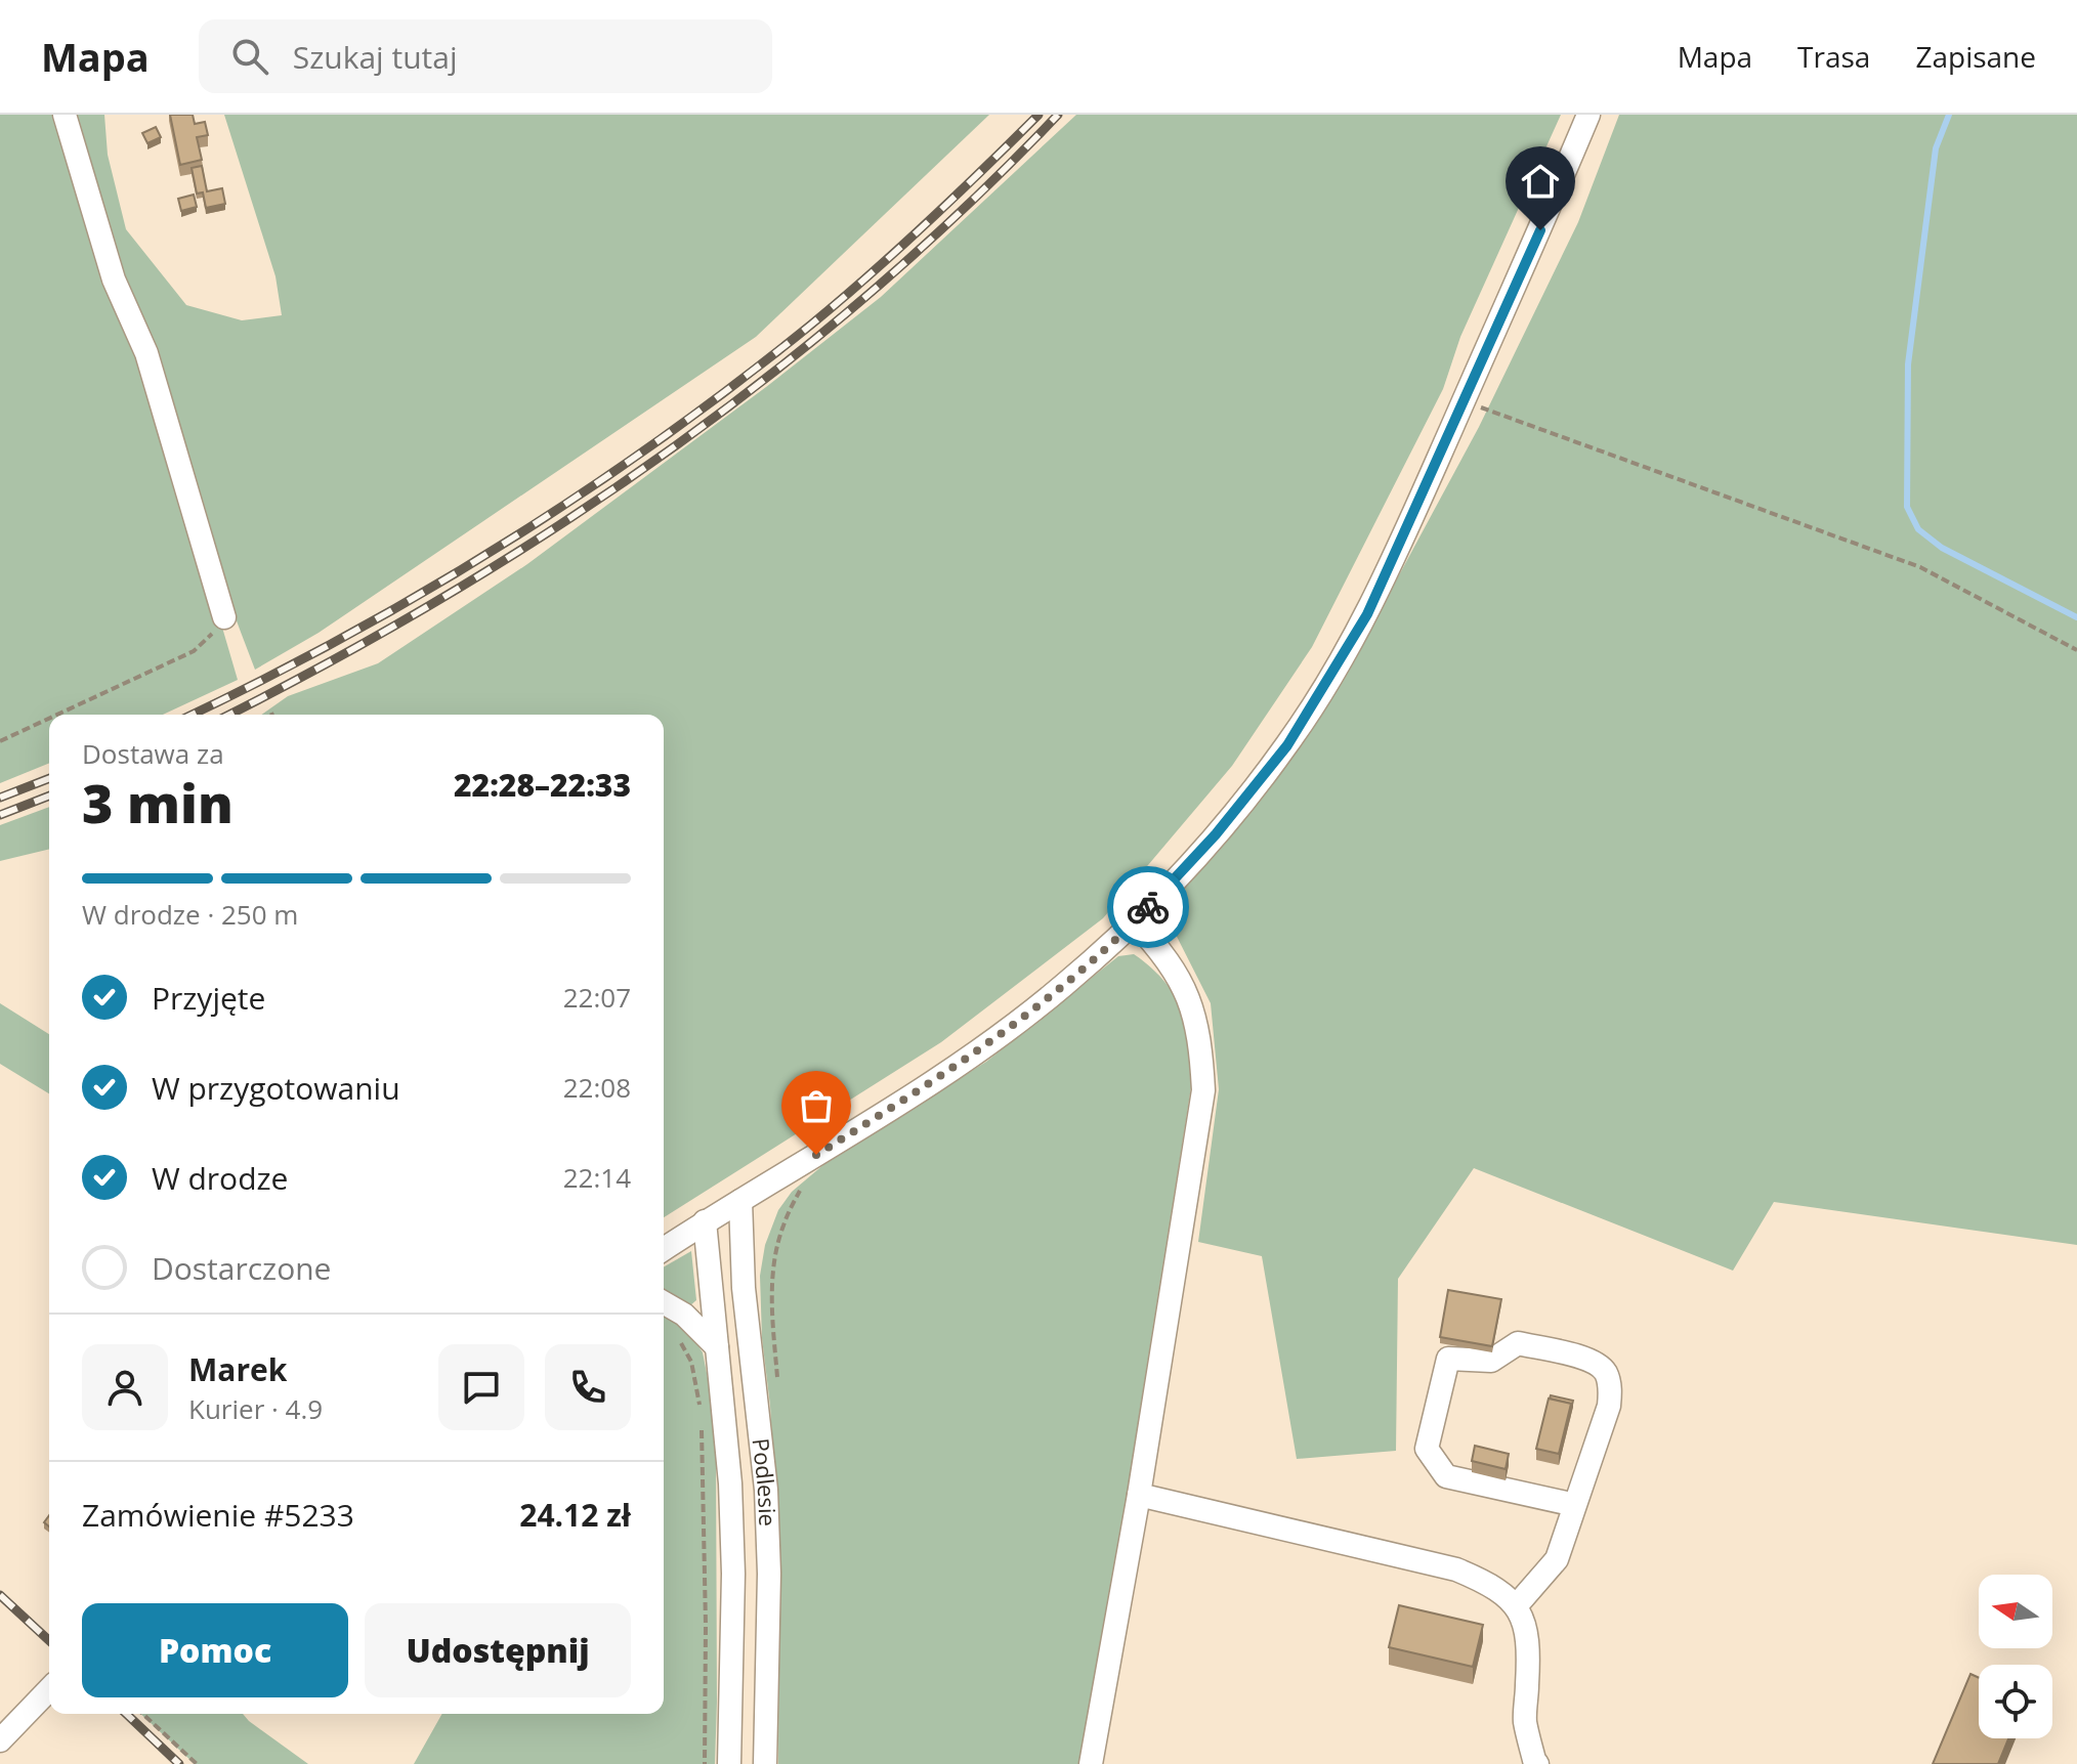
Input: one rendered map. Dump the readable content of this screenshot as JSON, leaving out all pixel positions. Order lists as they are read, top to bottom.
{
  "streets": {
    "street": ["Podlesie"]
  },
  "north": "left",
  "page": {
    "header": "Mapa",
    "search": "Szukaj tutaj",
    "nav": ["Mapa", "Trasa", "Zapisane"],
    "heading": ["3 min", "Dostawa za", "22:28–22:33"],
    "panel": [
      "Marek",
      "Kurier · 4.9",
      "Zamówienie #5233",
      "24.12 zł"
    ],
    "bar": "W drodze · 250 m",
    "list": [
      ["Przyjęte", "22:07"],
      ["W przygotowaniu", "22:08"],
      ["W drodze", "22:14"],
      "Dostarczone"
    ],
    "buttons": ["Pomoc", "Udostępnij"]
  }
}
